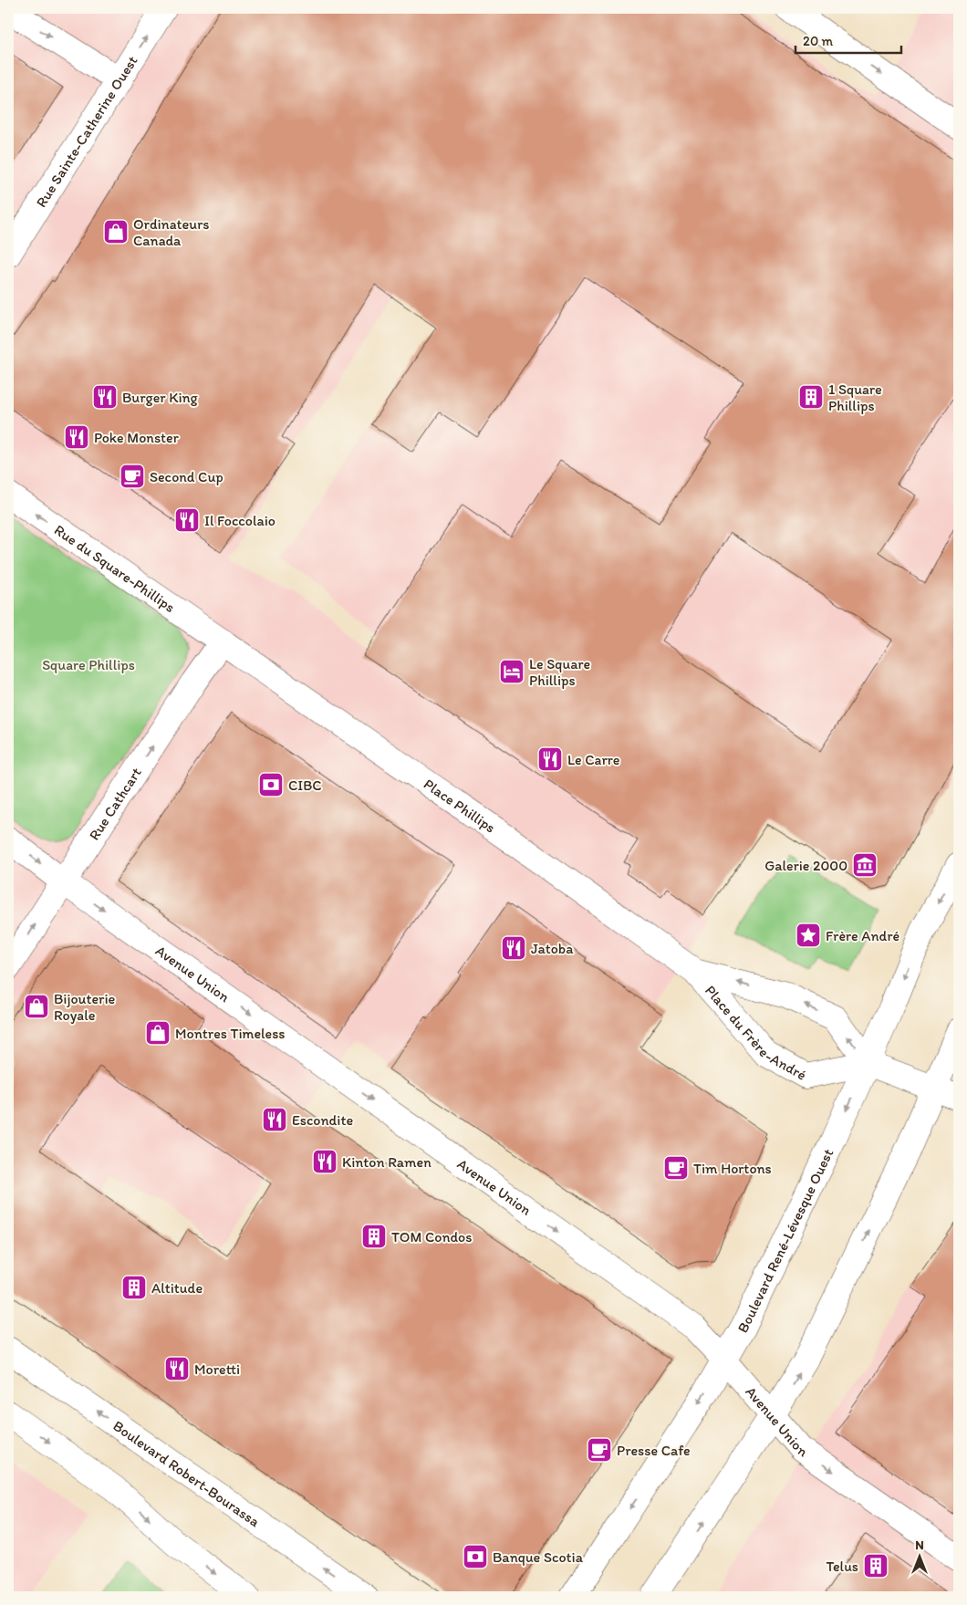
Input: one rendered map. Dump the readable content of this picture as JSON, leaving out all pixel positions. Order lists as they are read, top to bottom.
{
  "streets": {
    "street": [
      "Rue Sainte-Catherine Ouest",
      "Rue du Square-Phillips",
      "Rue Cathcart",
      "Place Phillips",
      "Avenue Union",
      "Place du Frère-André",
      "Boulevard René-Lévesque Ouest",
      "Boulevard Robert-Bourassa"
    ]
  },
  "crossings": [
    ["Rue du Square-Phillips", "Rue Cathcart"],
    ["Rue du Square-Phillips", "Place Phillips"],
    ["Rue Cathcart", "Place Phillips"],
    ["Rue Cathcart", "Avenue Union"],
    ["Place Phillips", "Place du Frère-André"],
    ["Avenue Union", "Boulevard René-Lévesque Ouest"],
    ["Place du Frère-André", "Boulevard René-Lévesque Ouest"]
  ],
  "one_way": [
    "Rue du Square-Phillips",
    "Rue Cathcart",
    "Avenue Union",
    "Place du Frère-André"
  ],
  "parks": ["Square Phillips"],
  "places": {
    "shop": ["Ordinateurs Canada", "Bijouterie Royale", "Montres Timeless"],
    "restaurant": [
      "Burger King",
      "Poke Monster",
      "Il Foccolaio",
      "Le Carre",
      "Jatoba",
      "Escondite",
      "Kinton Ramen",
      "Moretti"
    ],
    "building": [
      "1 Square Phillips",
      "TOM Condos",
      "Altitude",
      "Telus"
    ],
    "cafe": ["Second Cup", "Tim Hortons", "Presse Cafe"],
    "hotel": ["Le Square Phillips"],
    "bank": ["CIBC", "Banque Scotia"],
    "museum": ["Galerie 2000"],
    "place": ["Frère André"]
  },
  "scale_bar": "20 m",
  "north": "top"
}
